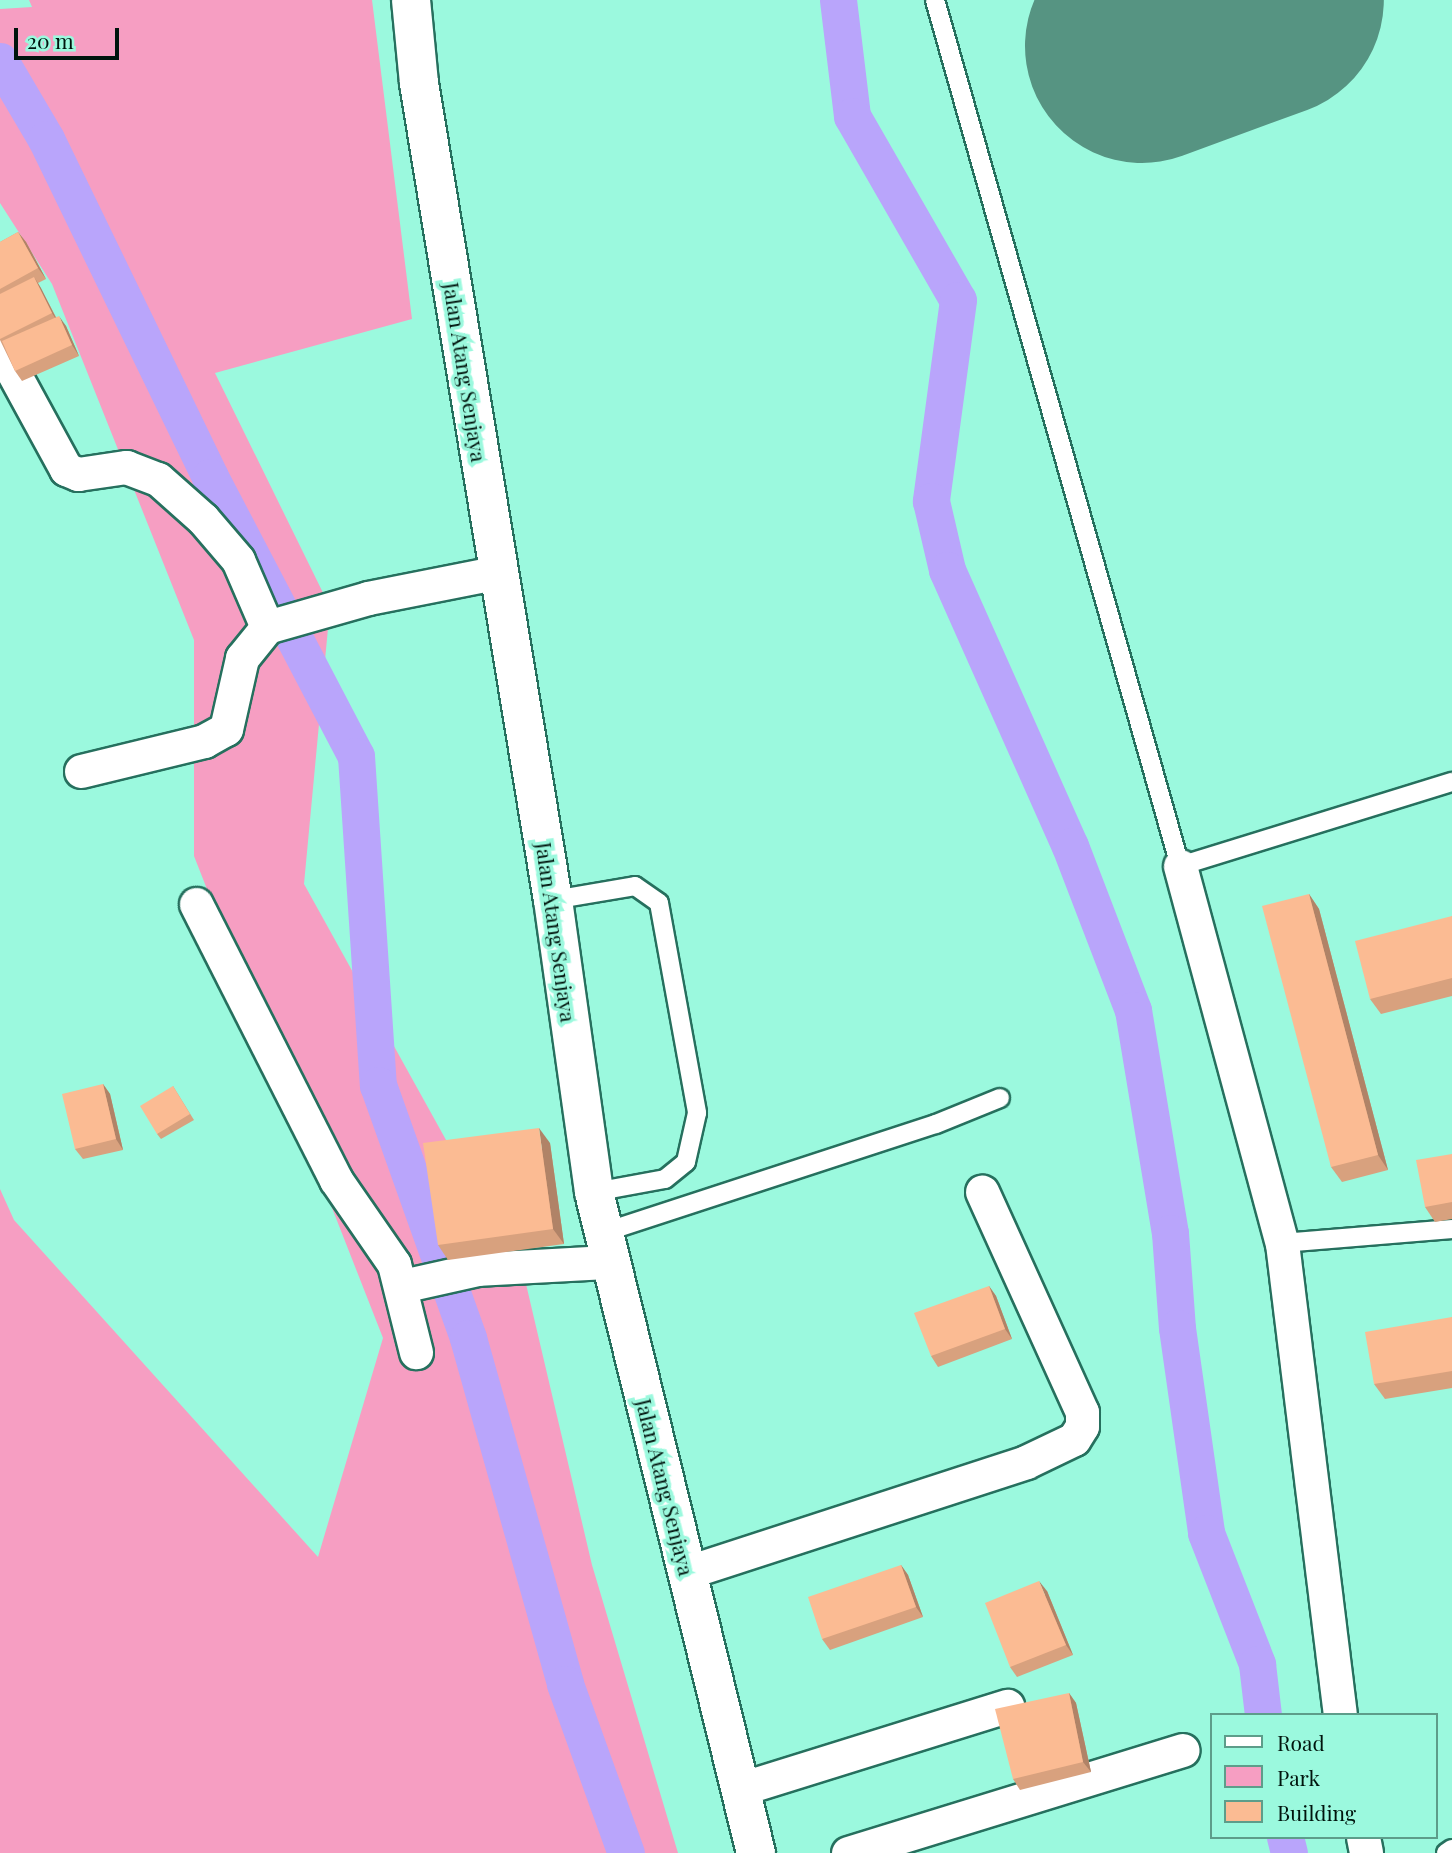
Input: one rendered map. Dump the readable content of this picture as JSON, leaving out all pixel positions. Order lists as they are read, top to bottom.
{
  "streets": {
    "main road": ["Jalan Atang Senjaya"]
  },
  "legend": ["Road", "Park", "Building"],
  "scale_bar": "20 m"
}
